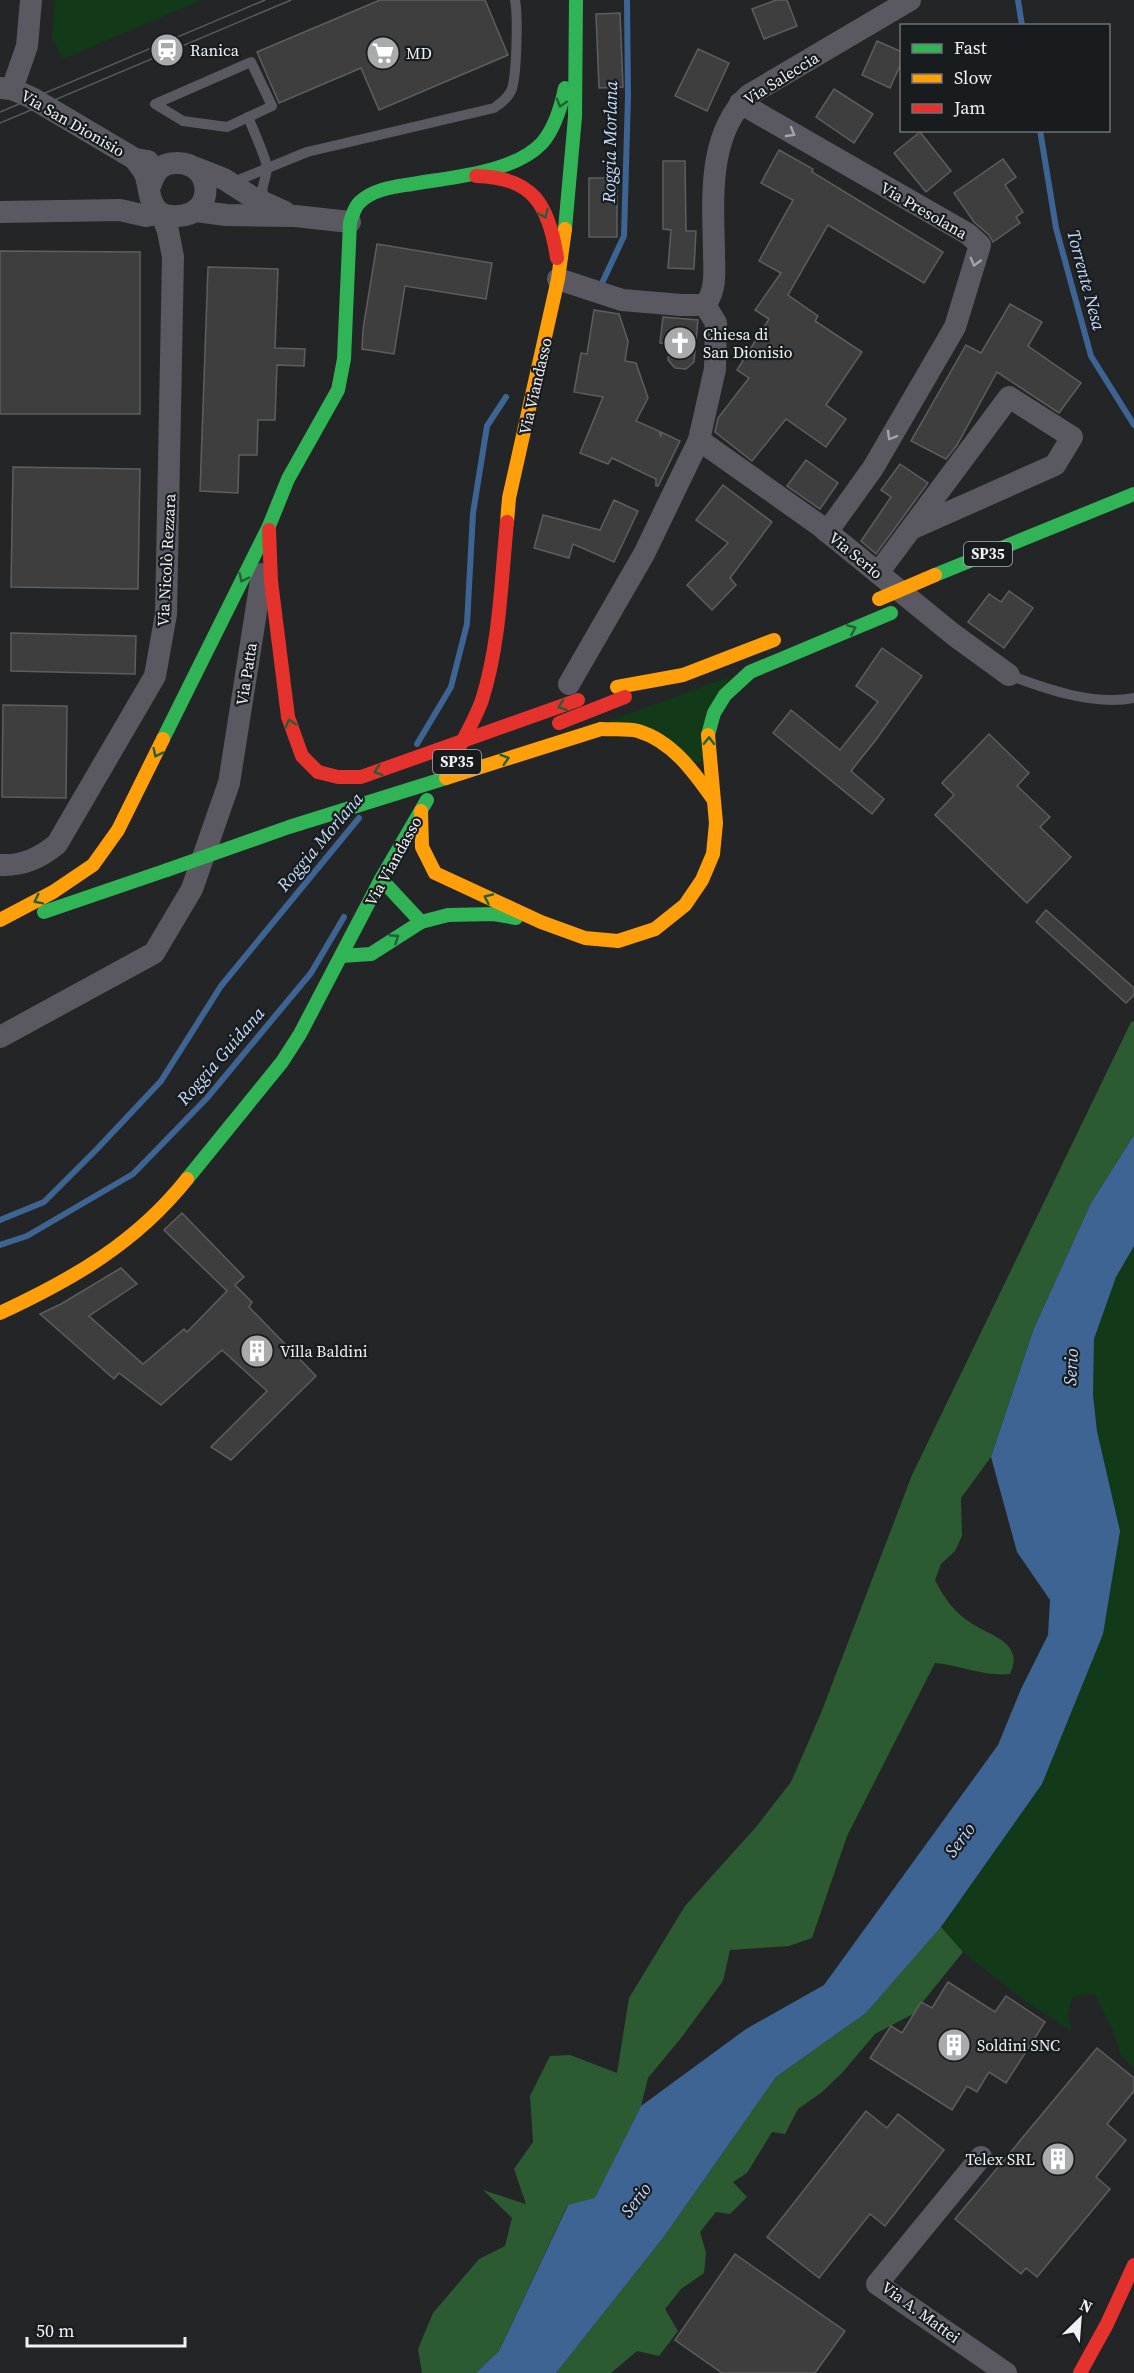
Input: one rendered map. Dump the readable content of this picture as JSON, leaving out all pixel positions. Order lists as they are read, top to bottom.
{
  "streets": {
    "main road": ["Via Viandasso", "SP35", "Via Patta"],
    "street": [
      "Via Saleccia",
      "Via San Dionisio",
      "Via Presolana",
      "Via Serio",
      "Via Nicolò Rezzara",
      "Via A. Mattei"
    ]
  },
  "crossings": [
    ["Via Saleccia", "Via Presolana"],
    ["Via San Dionisio", "Via Nicolò Rezzara"],
    ["Via Presolana", "Via Serio"]
  ],
  "water": [
    "Roggia Morlana",
    "Torrente Nesa",
    "Roggia Guidana",
    "Serio"
  ],
  "places": {
    "station": ["Ranica"],
    "supermarket": ["MD"],
    "church": ["Chiesa di San Dionisio"],
    "building": ["Villa Baldini", "Soldini SNC", "Telex SRL"]
  },
  "legend": ["Fast", "Slow", "Jam"],
  "scale_bar": "50 m",
  "north": "top right"
}
